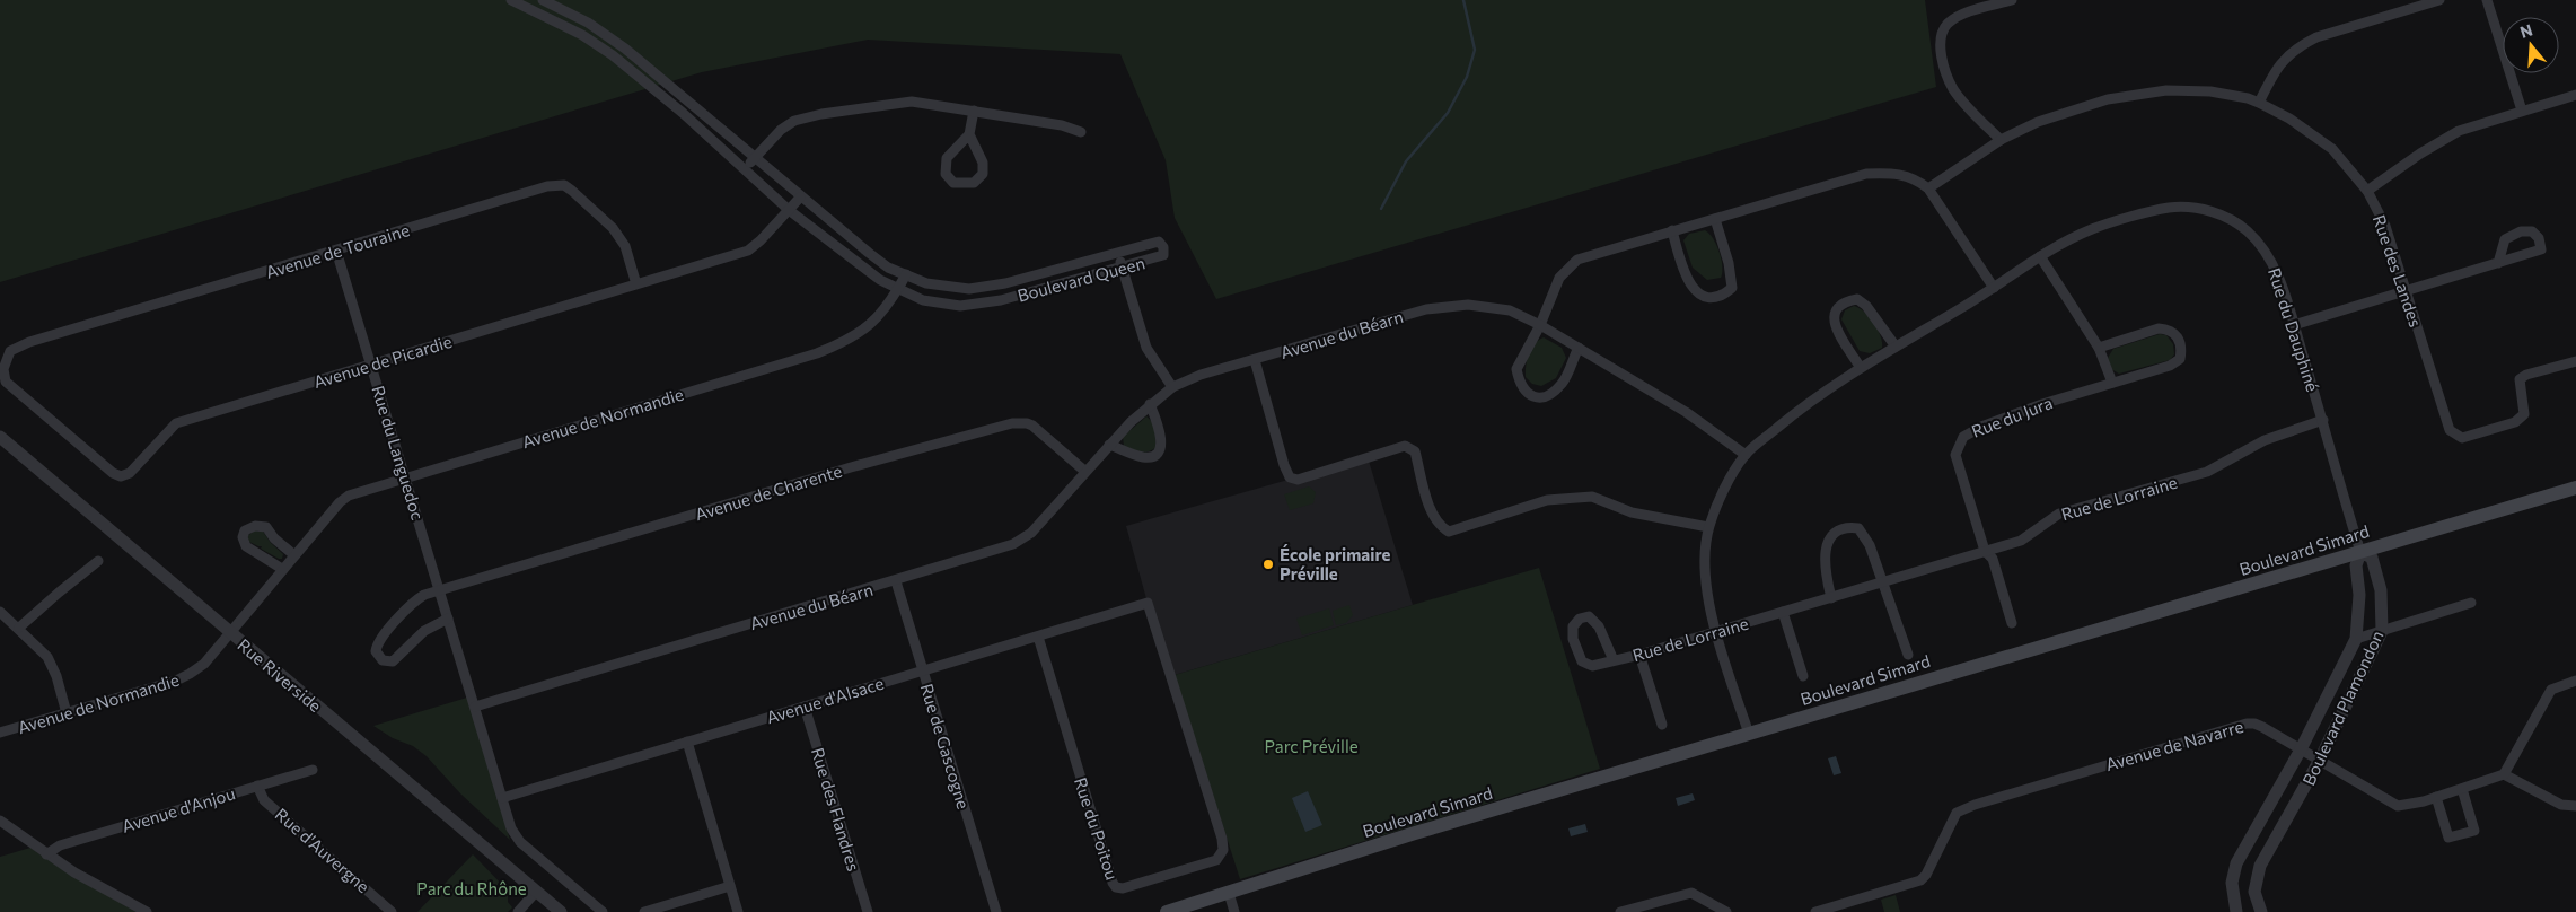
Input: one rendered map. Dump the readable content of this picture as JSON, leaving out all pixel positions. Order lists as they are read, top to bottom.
{
  "streets": {
    "main road": ["Boulevard Simard"],
    "street": [
      "Avenue de Touraine",
      "Rue des Landes",
      "Boulevard Queen",
      "Rue du Dauphiné",
      "Avenue du Béarn",
      "Avenue de Picardie",
      "Rue du Jura",
      "Avenue de Normandie",
      "Rue du Languedoc",
      "Avenue de Charente",
      "Rue de Lorraine",
      "Rue Riverside",
      "Avenue d'Alsace",
      "Boulevard Plamondon",
      "Avenue de Navarre",
      "Rue de Gascogne",
      "Avenue d'Anjou",
      "Rue des Flandres",
      "Rue du Poitou",
      "Rue d'Auvergne"
    ]
  },
  "crossings": [
    ["Avenue de Touraine", "Avenue de Picardie"],
    ["Avenue de Touraine", "Rue du Languedoc"],
    ["Boulevard Queen", "Avenue de Picardie"],
    ["Boulevard Queen", "Avenue de Normandie"],
    ["Rue du Dauphiné", "Avenue du Béarn"],
    ["Rue du Dauphiné", "Rue de Lorraine"],
    ["Rue du Dauphiné", "Boulevard Simard"],
    ["Rue du Dauphiné", "Boulevard Plamondon"],
    ["Avenue du Béarn", "Rue du Languedoc"],
    ["Avenue du Béarn", "Avenue de Charente"],
    ["Avenue du Béarn", "Rue de Gascogne"],
    ["Avenue de Picardie", "Rue du Languedoc"],
    ["Rue du Jura", "Rue de Lorraine"],
    ["Avenue de Normandie", "Rue du Languedoc"],
    ["Avenue de Normandie", "Rue Riverside"],
    ["Rue du Languedoc", "Avenue de Charente"],
    ["Rue du Languedoc", "Avenue d'Alsace"],
    ["Boulevard Simard", "Boulevard Plamondon"],
    ["Avenue d'Alsace", "Rue de Gascogne"],
    ["Avenue d'Alsace", "Rue des Flandres"],
    ["Avenue d'Alsace", "Rue du Poitou"],
    ["Boulevard Plamondon", "Avenue de Navarre"],
    ["Avenue d'Anjou", "Rue d'Auvergne"]
  ],
  "parks": ["Parc Préville", "Parc du Rhône"],
  "places": ["École primaire Préville"],
  "north": "top"
}
